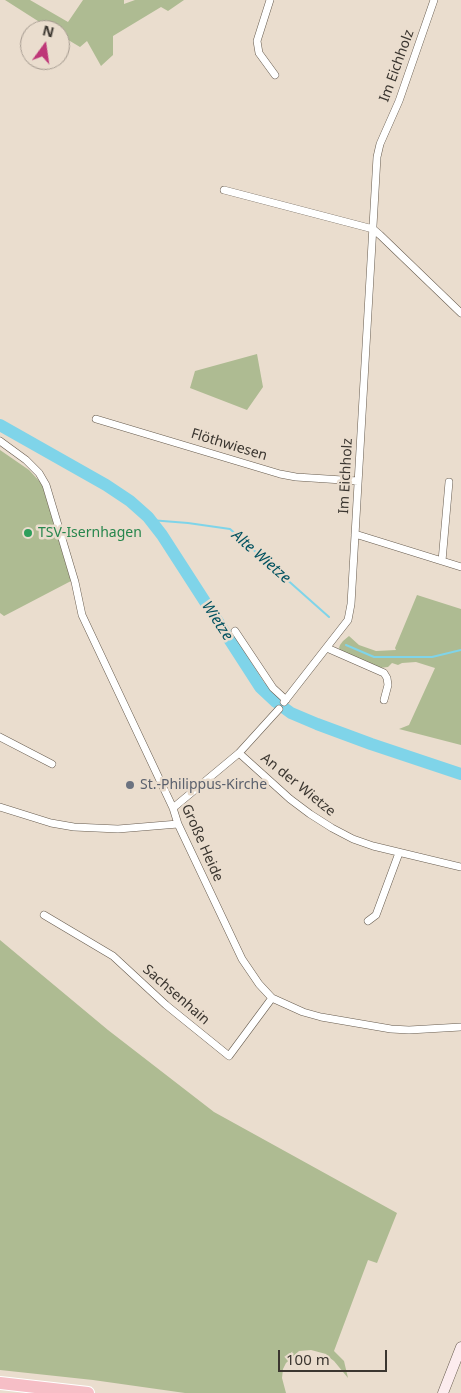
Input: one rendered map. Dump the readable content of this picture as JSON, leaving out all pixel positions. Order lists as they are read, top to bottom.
{
  "streets": {
    "street": [
      "Im Eichholz",
      "Flöthwiesen",
      "An der Wietze",
      "Große Heide",
      "Sachsenhain"
    ]
  },
  "crossings": [
    ["Im Eichholz", "Flöthwiesen"],
    ["Im Eichholz", "An der Wietze"],
    ["Im Eichholz", "Große Heide"],
    ["Große Heide", "Sachsenhain"]
  ],
  "water": ["Alte Wietze", "Wietze"],
  "places": ["TSV-Isernhagen", "St.-Philippus-Kirche"],
  "scale_bar": "100 m",
  "north": "top"
}
